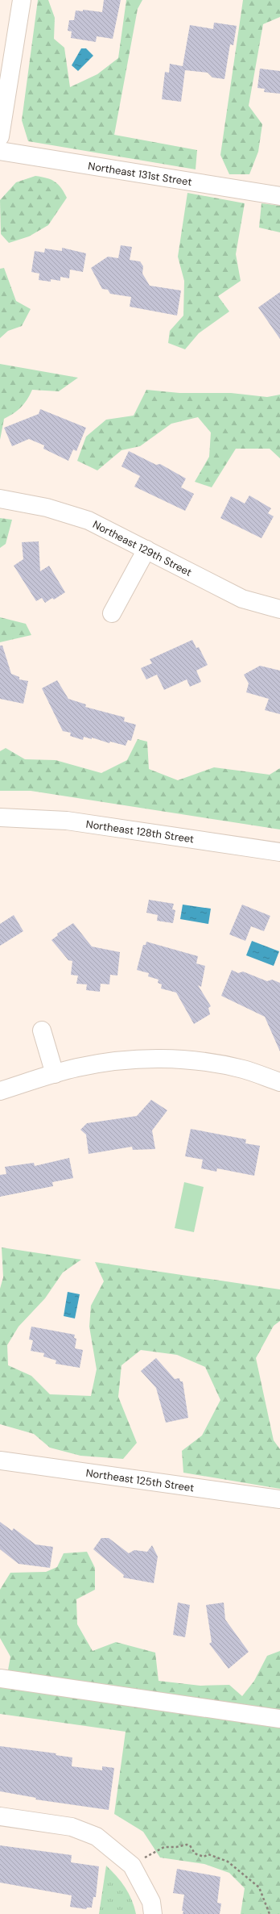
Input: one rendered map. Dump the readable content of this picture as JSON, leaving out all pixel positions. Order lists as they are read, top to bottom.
{
  "streets": {
    "street": [
      "Northeast 131st Street",
      "Northeast 129th Street",
      "Northeast 128th Street",
      "Northeast 125th Street"
    ]
  }
}
